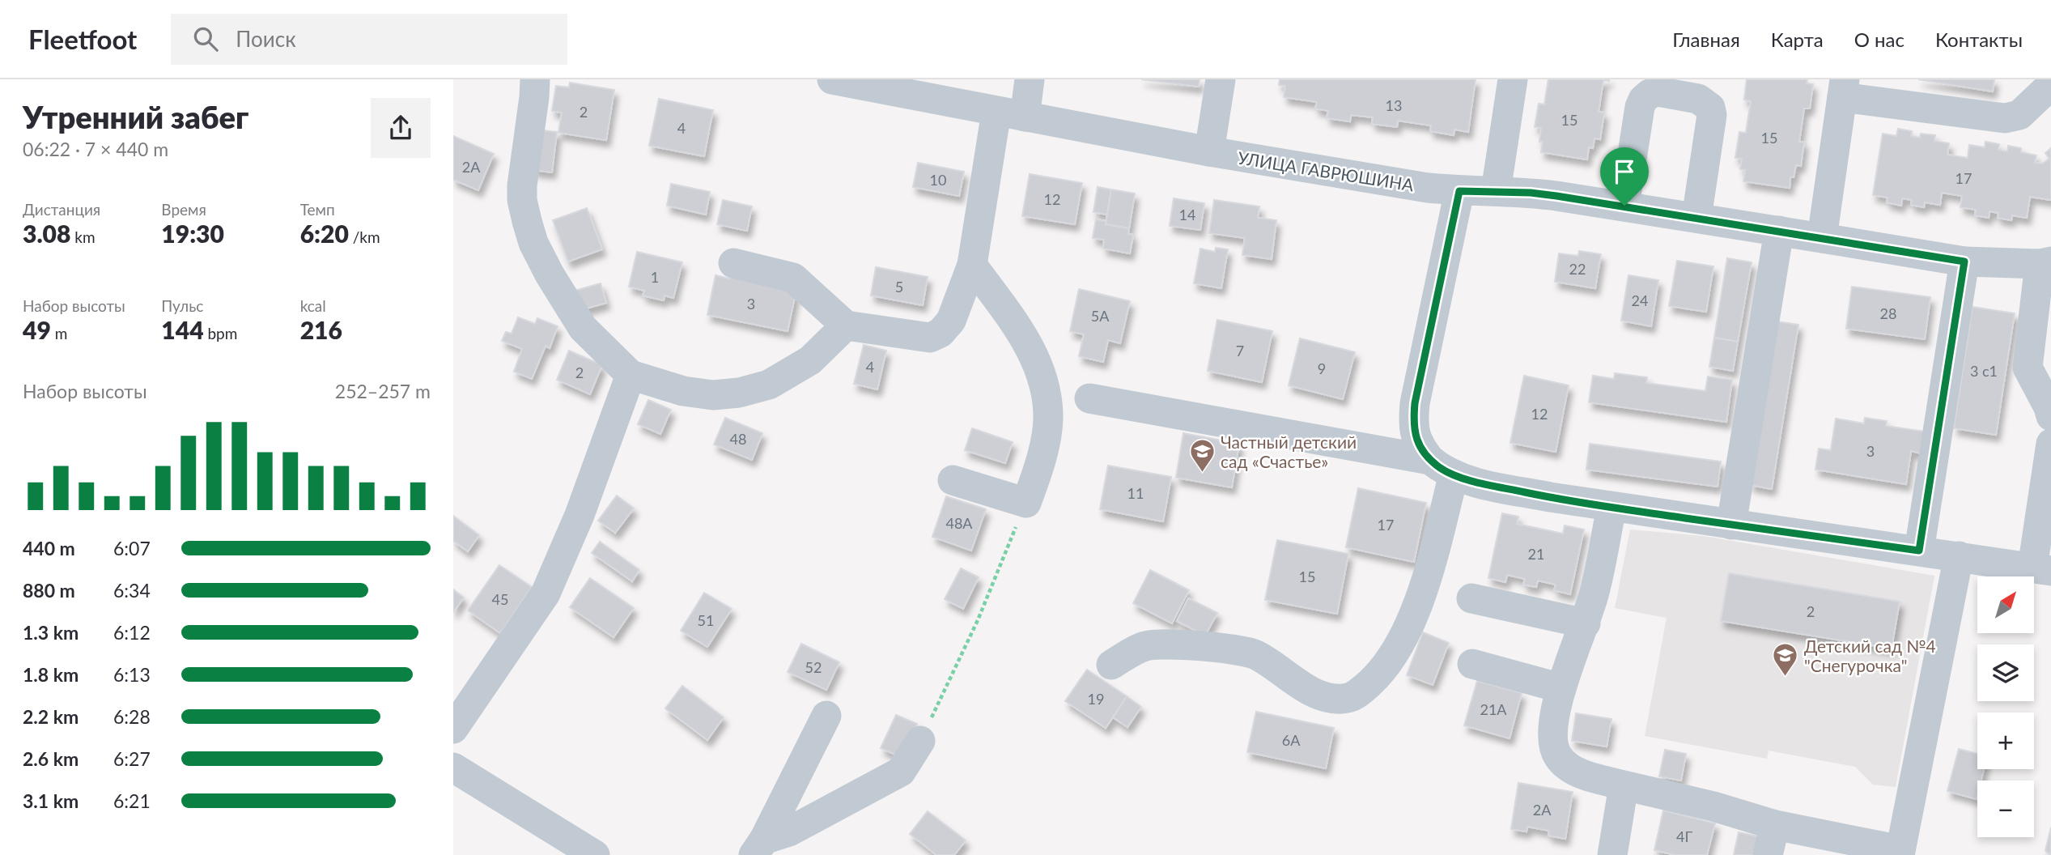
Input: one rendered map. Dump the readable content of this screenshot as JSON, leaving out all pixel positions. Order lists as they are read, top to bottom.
{
  "streets": {
    "street": ["УЛИЦА ГАВРЮШИНА"]
  },
  "places": {
    "school or university": ["Частный детский сад «Счастье»", "Детский сад №4 \"Снегурочка\""]
  },
  "house_numbers": [
    "13",
    "2",
    "15",
    "4",
    "15",
    "2А",
    "17",
    "10",
    "12",
    "14",
    "22",
    "1",
    "5",
    "24",
    "3",
    "28",
    "5А",
    "7",
    "4",
    "9",
    "3 с1",
    "2",
    "12",
    "48",
    "3",
    "11",
    "48А",
    "17",
    "21",
    "15",
    "45",
    "2",
    "51",
    "52",
    "19",
    "21А",
    "6А",
    "2А",
    "4Г"
  ],
  "north": "top right",
  "page": {
    "header": "Fleetfoot",
    "search": "Поиск",
    "nav": [
      "Главная",
      "Карта",
      "О нас",
      "Контакты"
    ],
    "heading": ["Утренний забег", "06:22 · 7 × 440 m"],
    "stats": [
      ["Дистанция", "3.08 km"],
      ["Время", "19:30"],
      ["Темп", "6:20 /km"],
      ["Набор высоты", "49 m"],
      ["Пульс", "144 bpm"],
      ["kcal", "216"]
    ],
    "chart": ["Набор высоты", "252–257 m"],
    "list": [
      {
        "name": "440 m",
        "note": "6:07"
      },
      {
        "name": "880 m",
        "note": "6:34"
      },
      {
        "name": "1.3 km",
        "note": "6:12"
      },
      {
        "name": "1.8 km",
        "note": "6:13"
      },
      {
        "name": "2.2 km",
        "note": "6:28"
      },
      {
        "name": "2.6 km",
        "note": "6:27"
      },
      {
        "name": "3.1 km",
        "note": "6:21"
      }
    ],
    "map_buttons": ["+", "−"]
  }
}
